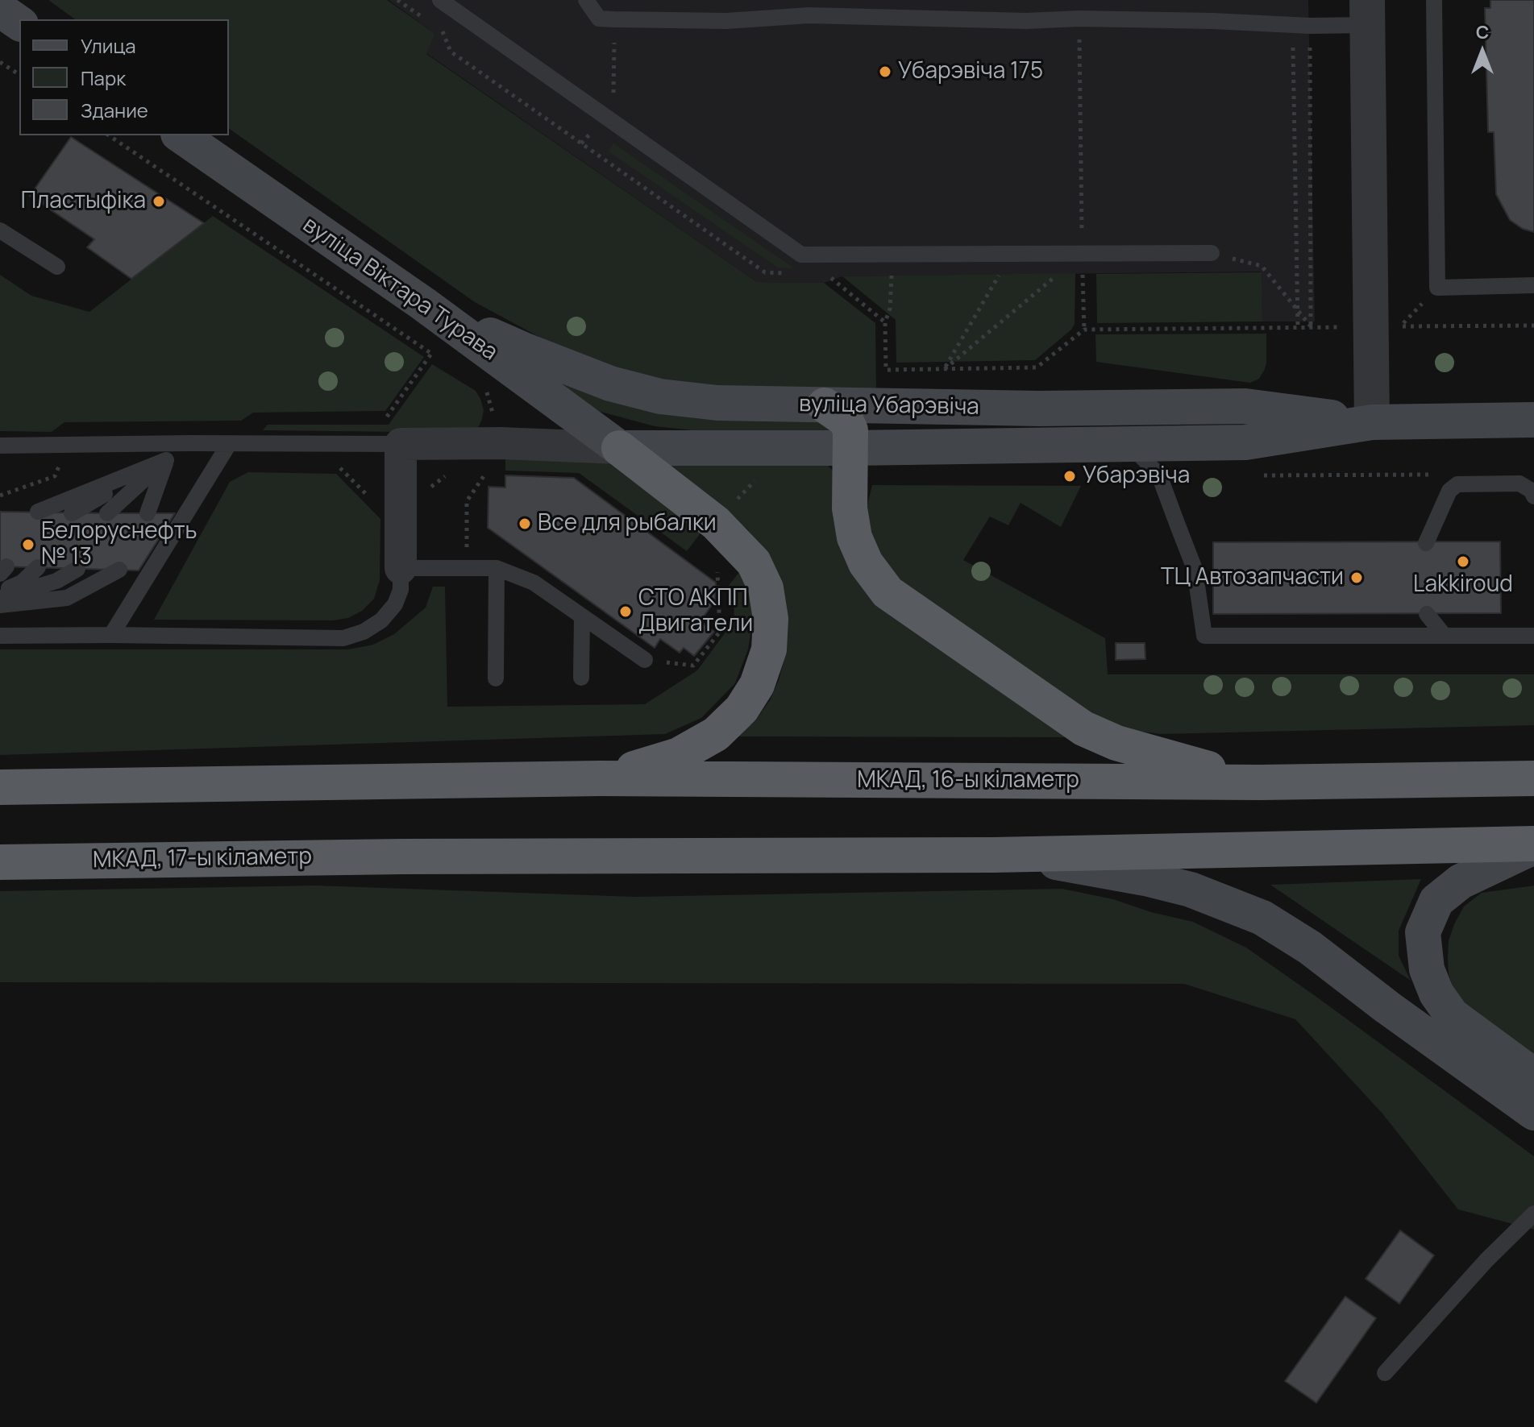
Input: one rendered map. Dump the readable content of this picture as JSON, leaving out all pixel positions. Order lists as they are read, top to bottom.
{
  "streets": {
    "highway": ["МКАД, 16-ы кіламетр", "МКАД, 17-ы кіламетр"],
    "main road": ["вуліца Віктара Турава", "вуліца Убарэвіча"]
  },
  "crossings": [
    ["вуліца Віктара Турава", "вуліца Убарэвіча"]
  ],
  "places": [
    "Убарэвіча 175",
    "Пластыфіка",
    "Убарэвіча",
    "Все для рыбалки",
    "Белоруснефть № 13",
    "Lakkiroud",
    "ТЦ Автозапчасти",
    "СТО АКПП Двигатели"
  ],
  "legend": ["Улица", "Парк", "Здание"],
  "north": "top"
}
